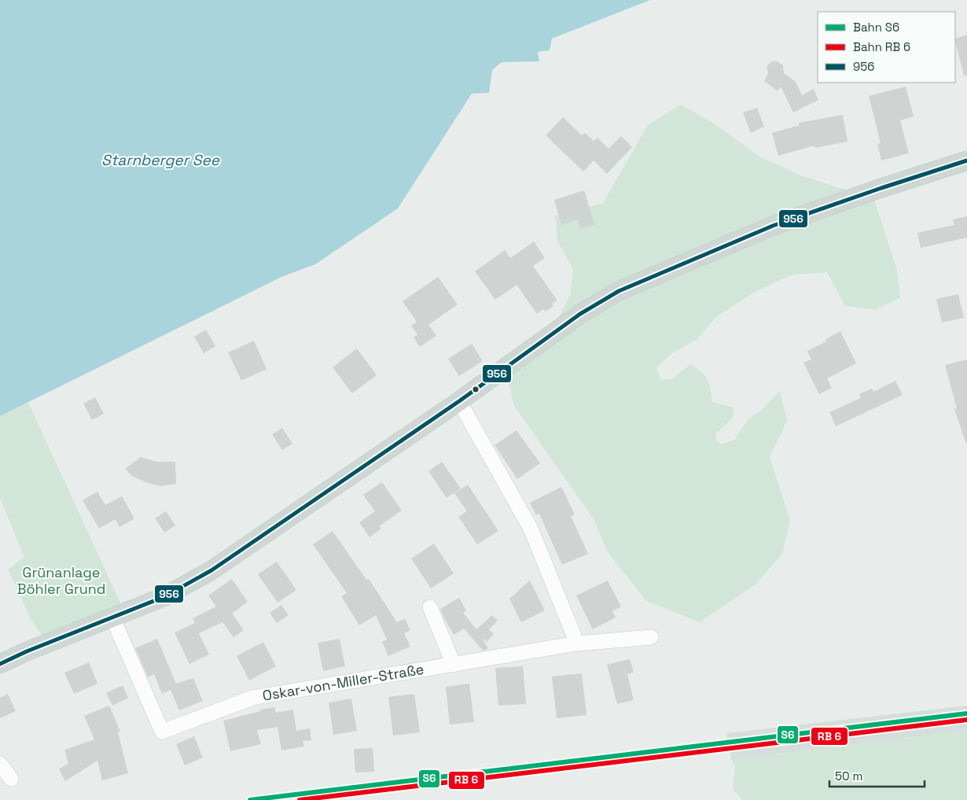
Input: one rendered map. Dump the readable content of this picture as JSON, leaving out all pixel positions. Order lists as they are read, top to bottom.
{
  "streets": {
    "street": ["Oskar-von-Miller-Straße"]
  },
  "water": ["Starnberger See"],
  "parks": ["Grünanlage Böhler Grund"],
  "lines": ["transit line 956", "rail line S6"],
  "legend": ["Bahn S6", "Bahn RB 6", "956"],
  "scale_bar": "50 m"
}
